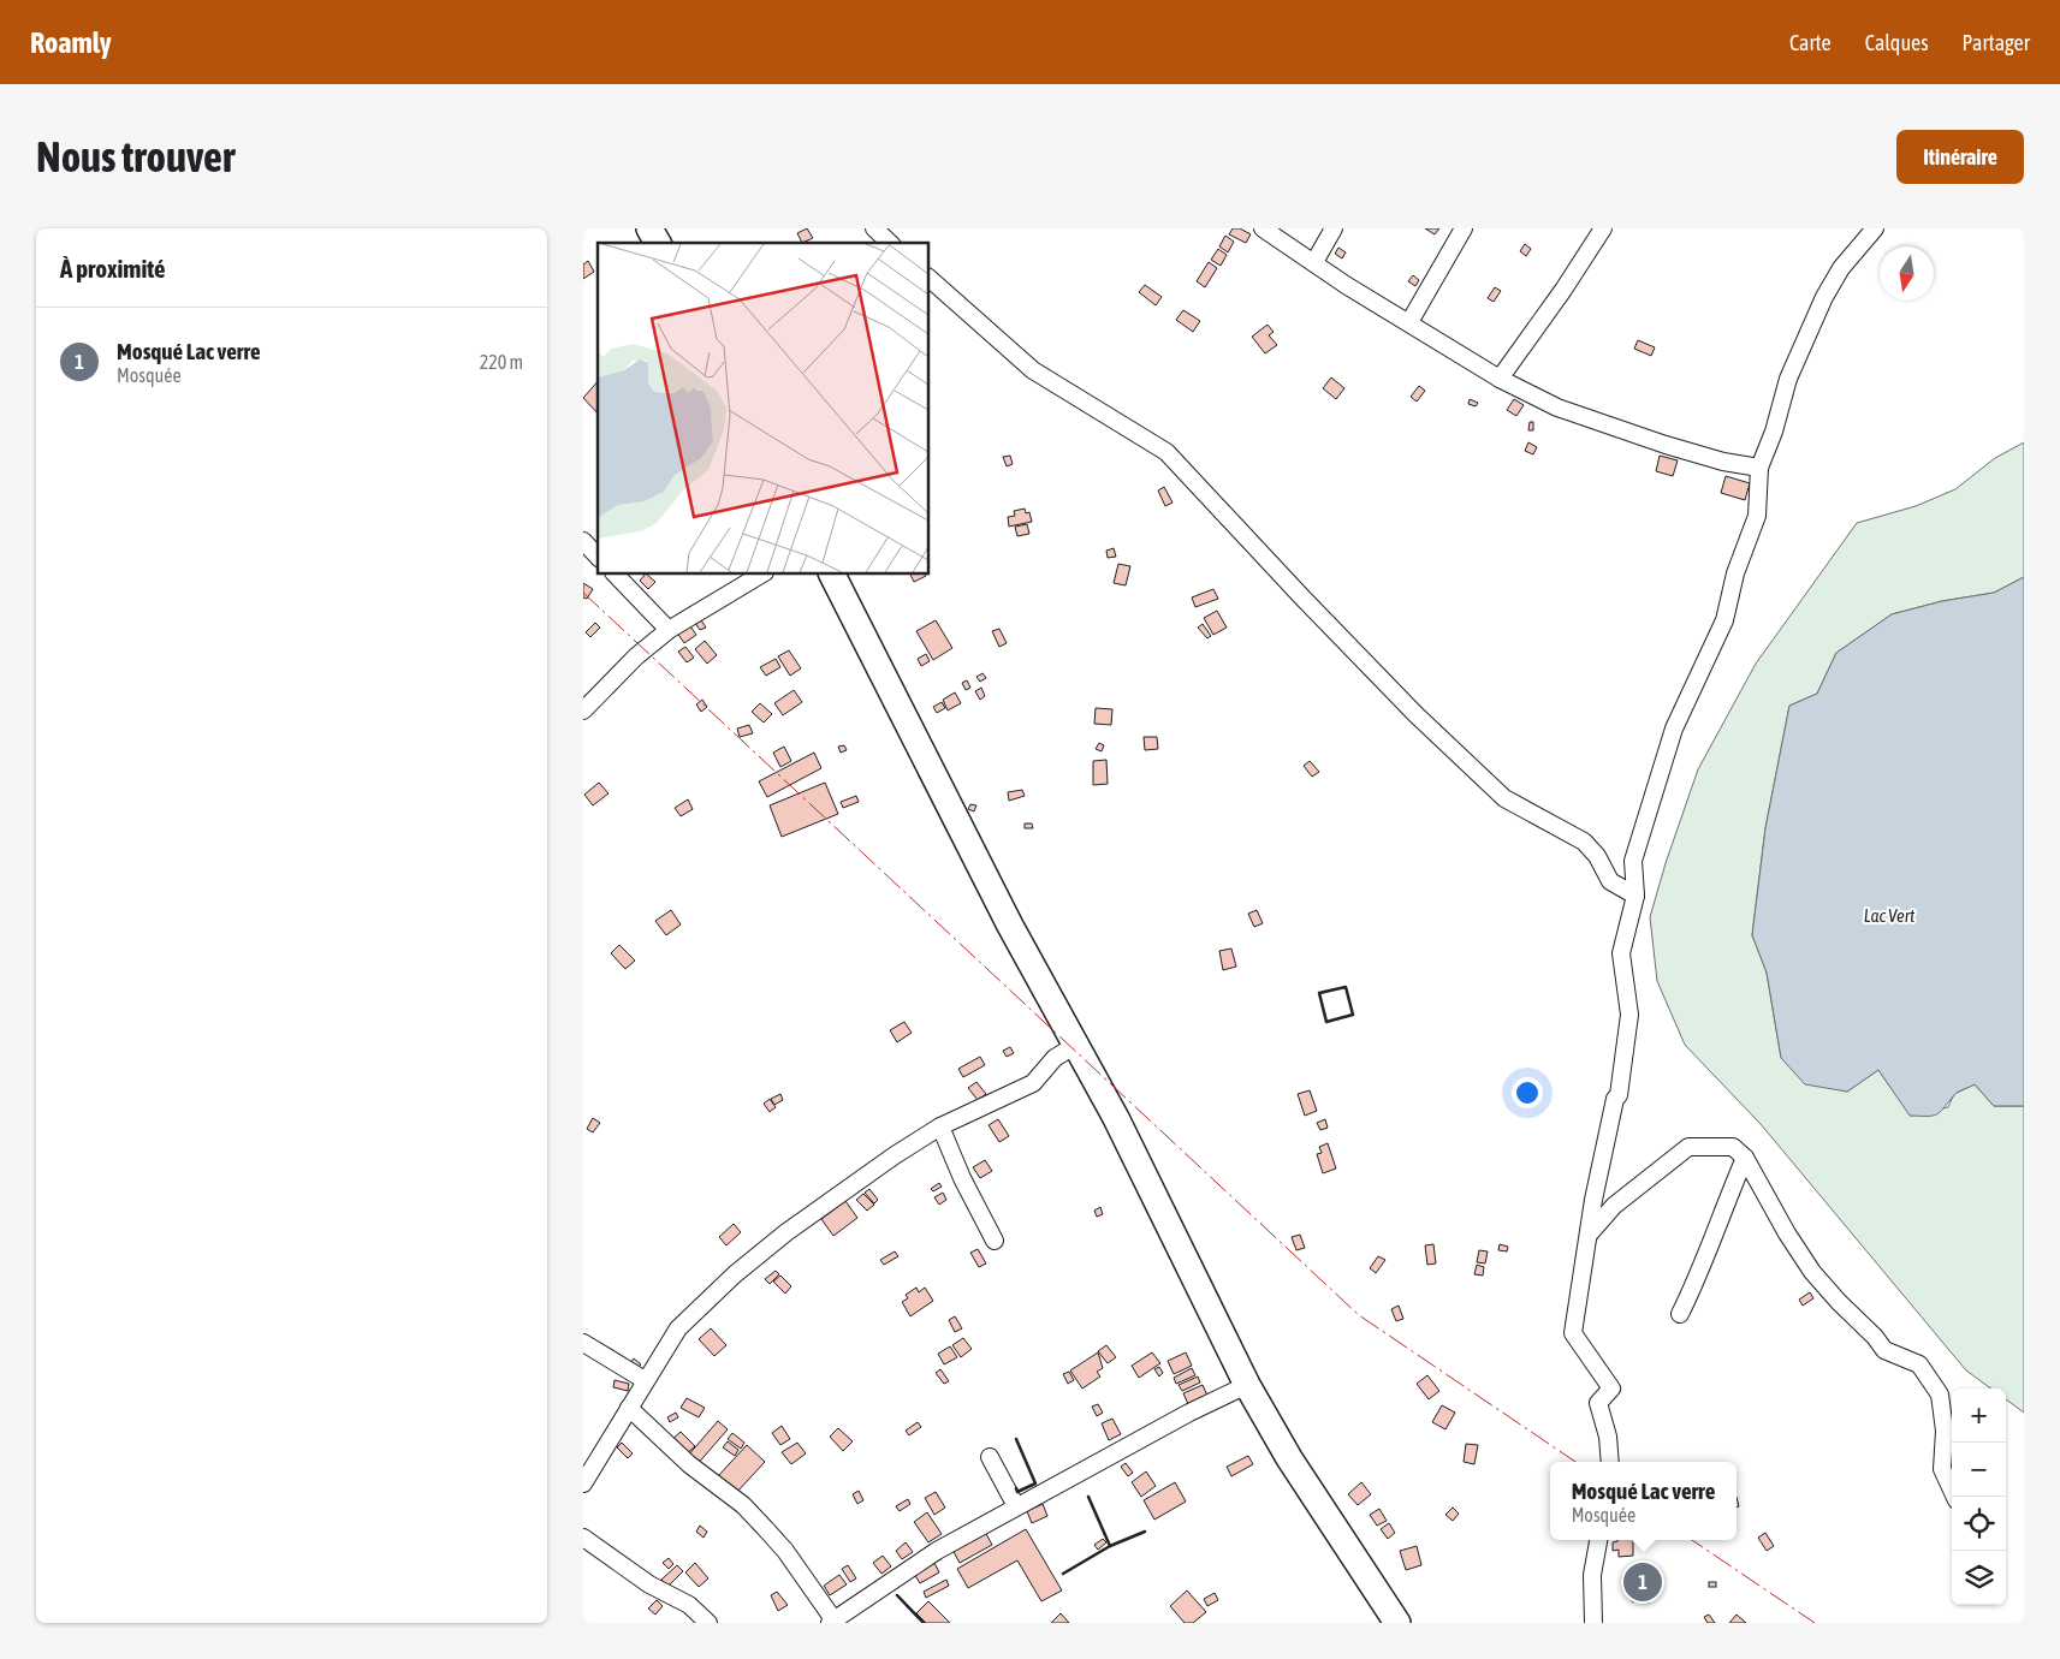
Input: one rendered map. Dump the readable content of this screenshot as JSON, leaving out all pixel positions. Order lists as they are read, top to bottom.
{
  "water": ["Lac Vert"],
  "north": "bottom",
  "page": {
    "header": "Roamly",
    "nav": ["Carte", "Calques", "Partager"],
    "buttons": "Itinéraire",
    "title": "Nous trouver",
    "heading": "À proximité",
    "list": [
      {
        "mark": "1",
        "name": "Mosqué Lac verre",
        "note": "Mosquée",
        "value": "220 m"
      }
    ],
    "map_buttons": ["+", "−"],
    "popup": ["Mosqué Lac verre", "Mosquée"],
    "pins": "1"
  }
}
